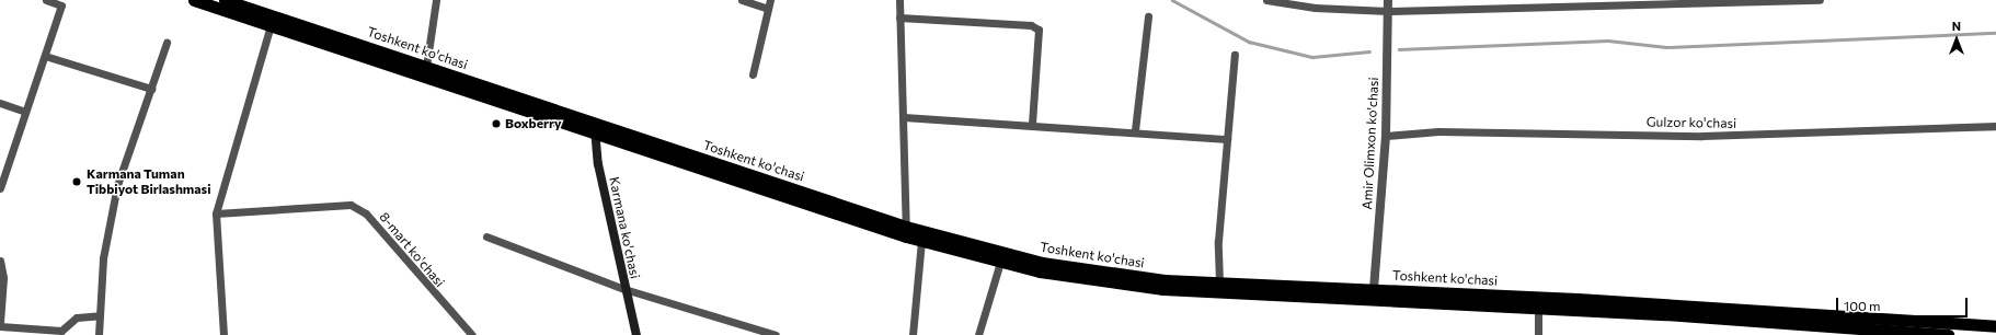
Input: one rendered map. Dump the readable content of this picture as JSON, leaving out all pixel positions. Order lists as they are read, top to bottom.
{
  "streets": {
    "highway": ["Toshkent ko'chasi"],
    "main road": ["Karmana ko'chasi"],
    "street": ["Gulzor ko'chasi", "Amir Olimxon ko'chasi", "8-mart ko'chasi"]
  },
  "crossings": [
    ["Toshkent ko'chasi", "Amir Olimxon ko'chasi"],
    ["Toshkent ko'chasi", "Karmana ko'chasi"],
    ["Gulzor ko'chasi", "Amir Olimxon ko'chasi"]
  ],
  "places": ["Boxberry", "Karmana Tuman Tibbiyot Birlashmasi"],
  "scale_bar": "100 m",
  "north": "top"
}
